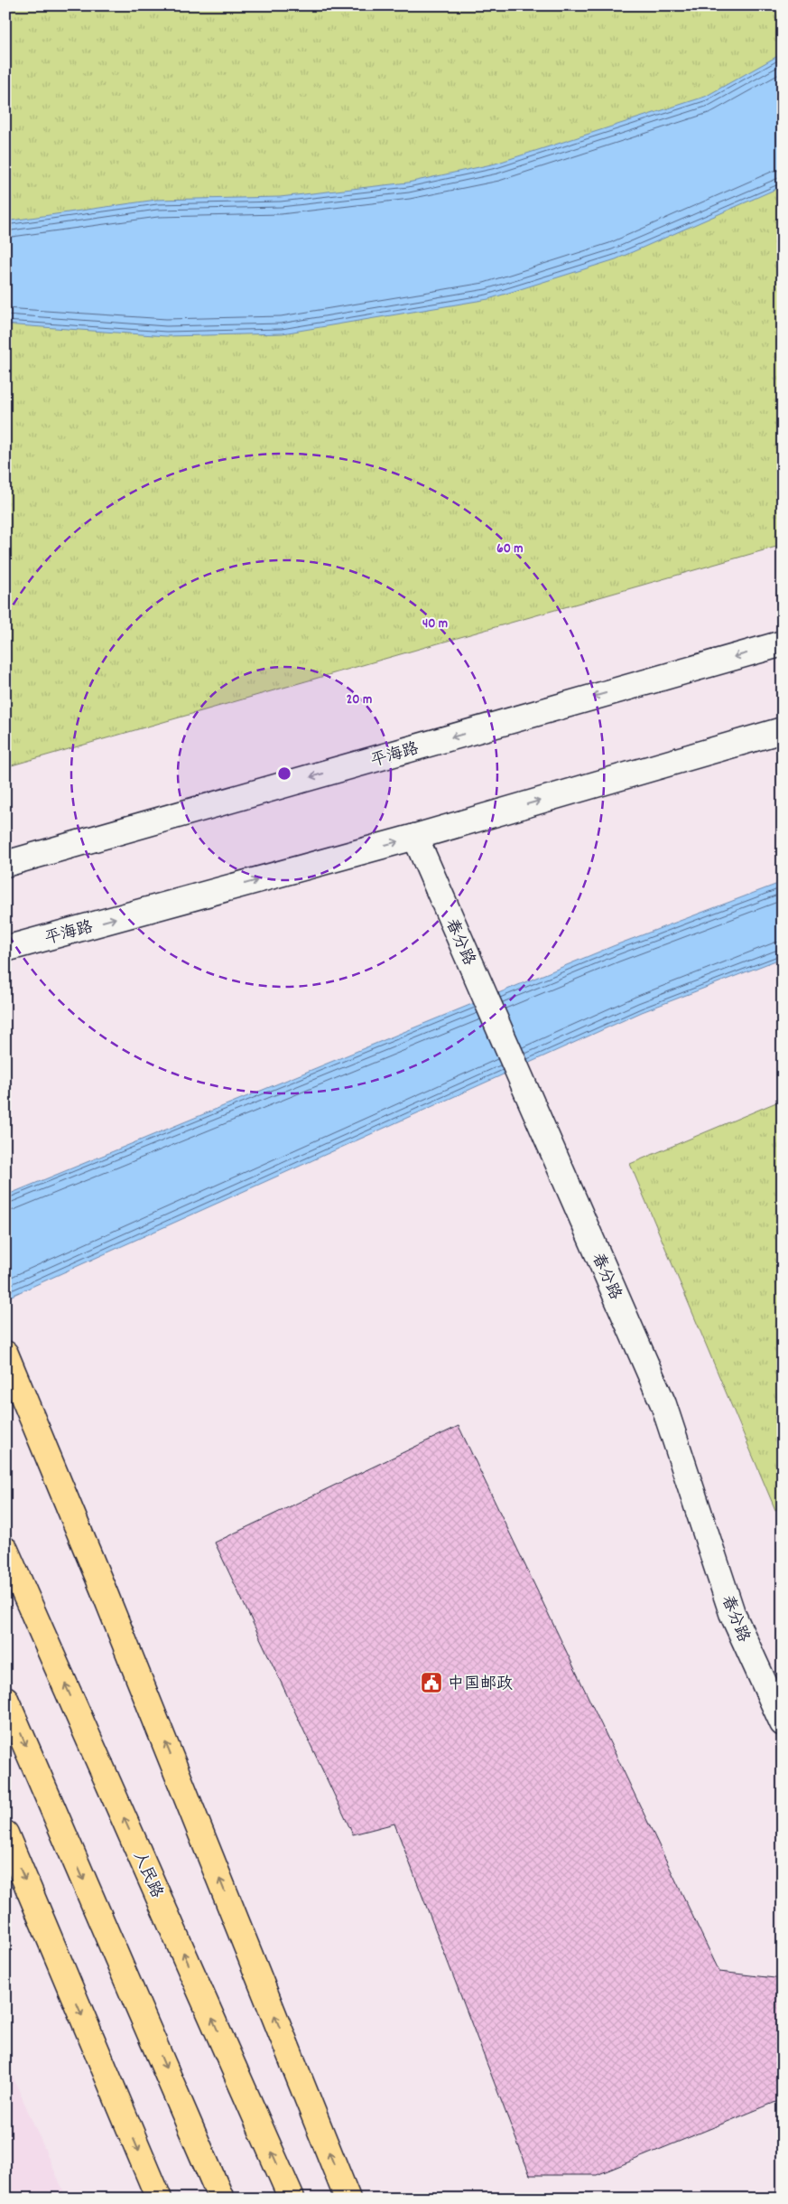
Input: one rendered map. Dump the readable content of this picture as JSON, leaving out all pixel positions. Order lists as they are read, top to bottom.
{
  "streets": {
    "main road": ["平海路", "春分路", "人民路"]
  },
  "crossings": [
    ["平海路", "春分路"]
  ],
  "places": {
    "public building": ["中国邮政"]
  },
  "rings": ["60 m", "40 m", "20 m"]
}
